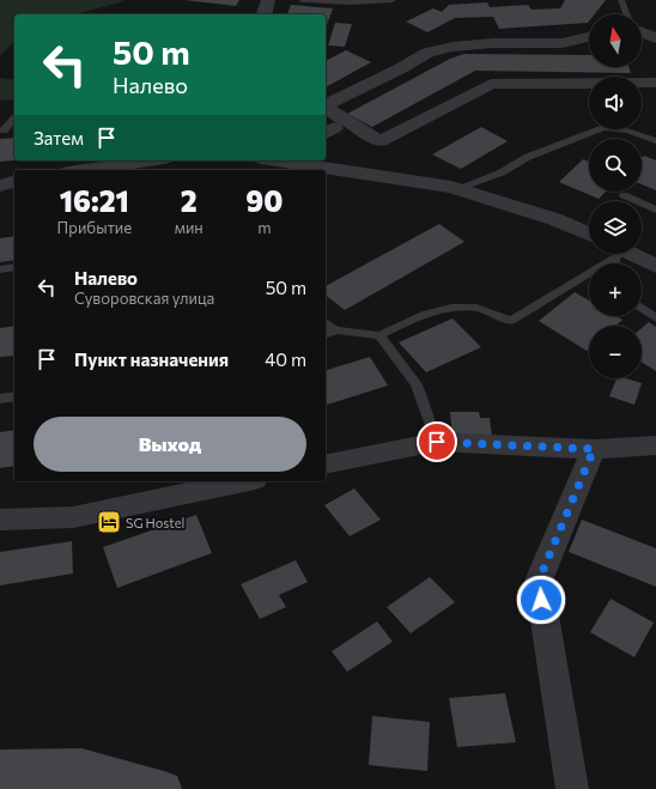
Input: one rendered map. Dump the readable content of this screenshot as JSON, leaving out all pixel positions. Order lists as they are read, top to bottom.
{
  "places": {
    "hotel": ["SG Hostel"]
  },
  "north": "top",
  "page": {
    "map_buttons": ["+", "−"],
    "turn": ["50 m", "Налево"],
    "then": "Затем",
    "eta": [
      "16:21",
      "Прибытие",
      "2",
      "мин",
      "90",
      "m"
    ],
    "list": [
      {
        "name": "Налево",
        "note": "Суворовская улица",
        "value": "50 m"
      },
      {
        "name": "Пункт назначения",
        "value": "40 m"
      }
    ],
    "buttons": "Выход"
  }
}
